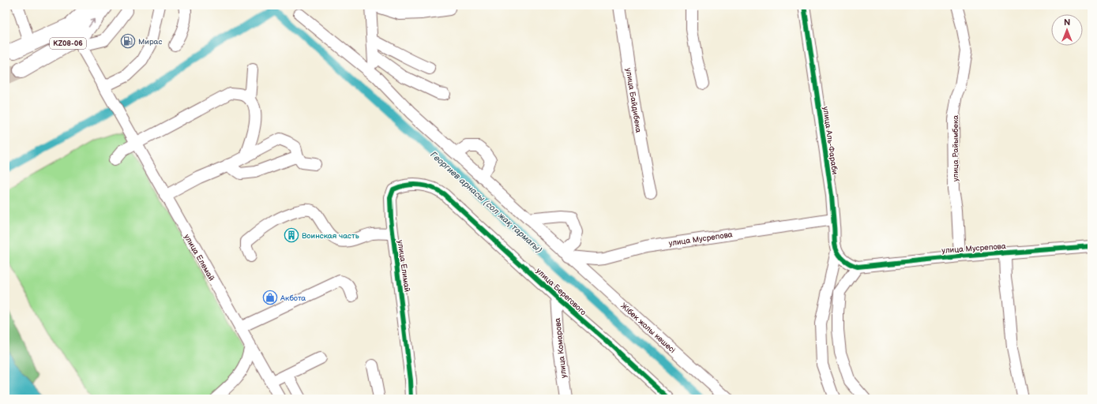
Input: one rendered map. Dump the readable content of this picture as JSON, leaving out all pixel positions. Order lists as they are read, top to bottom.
{
  "streets": {
    "highway": ["KZ08-06"],
    "street": [
      "улица Байдибека",
      "улица Аль-Фараби",
      "улица Райымбека",
      "улица Мусрепова",
      "улица Елемай",
      "улица Елимай",
      "улица Берегового",
      "Жібек жолы көшесі",
      "улица Комарова"
    ]
  },
  "crossings": [
    ["KZ08-06", "улица Елемай"],
    ["улица Аль-Фараби", "улица Мусрепова"],
    ["улица Райымбека", "улица Мусрепова"],
    ["улица Мусрепова", "Жібек жолы көшесі"],
    ["улица Елимай", "улица Берегового"],
    ["улица Берегового", "улица Комарова"]
  ],
  "water": ["Георгиев арнасы (сол жақ тармағы)"],
  "places": {
    "fuel station": ["Мирас"],
    "building": ["Воинская часть"],
    "shop": ["Акбота"]
  },
  "north": "top"
}
